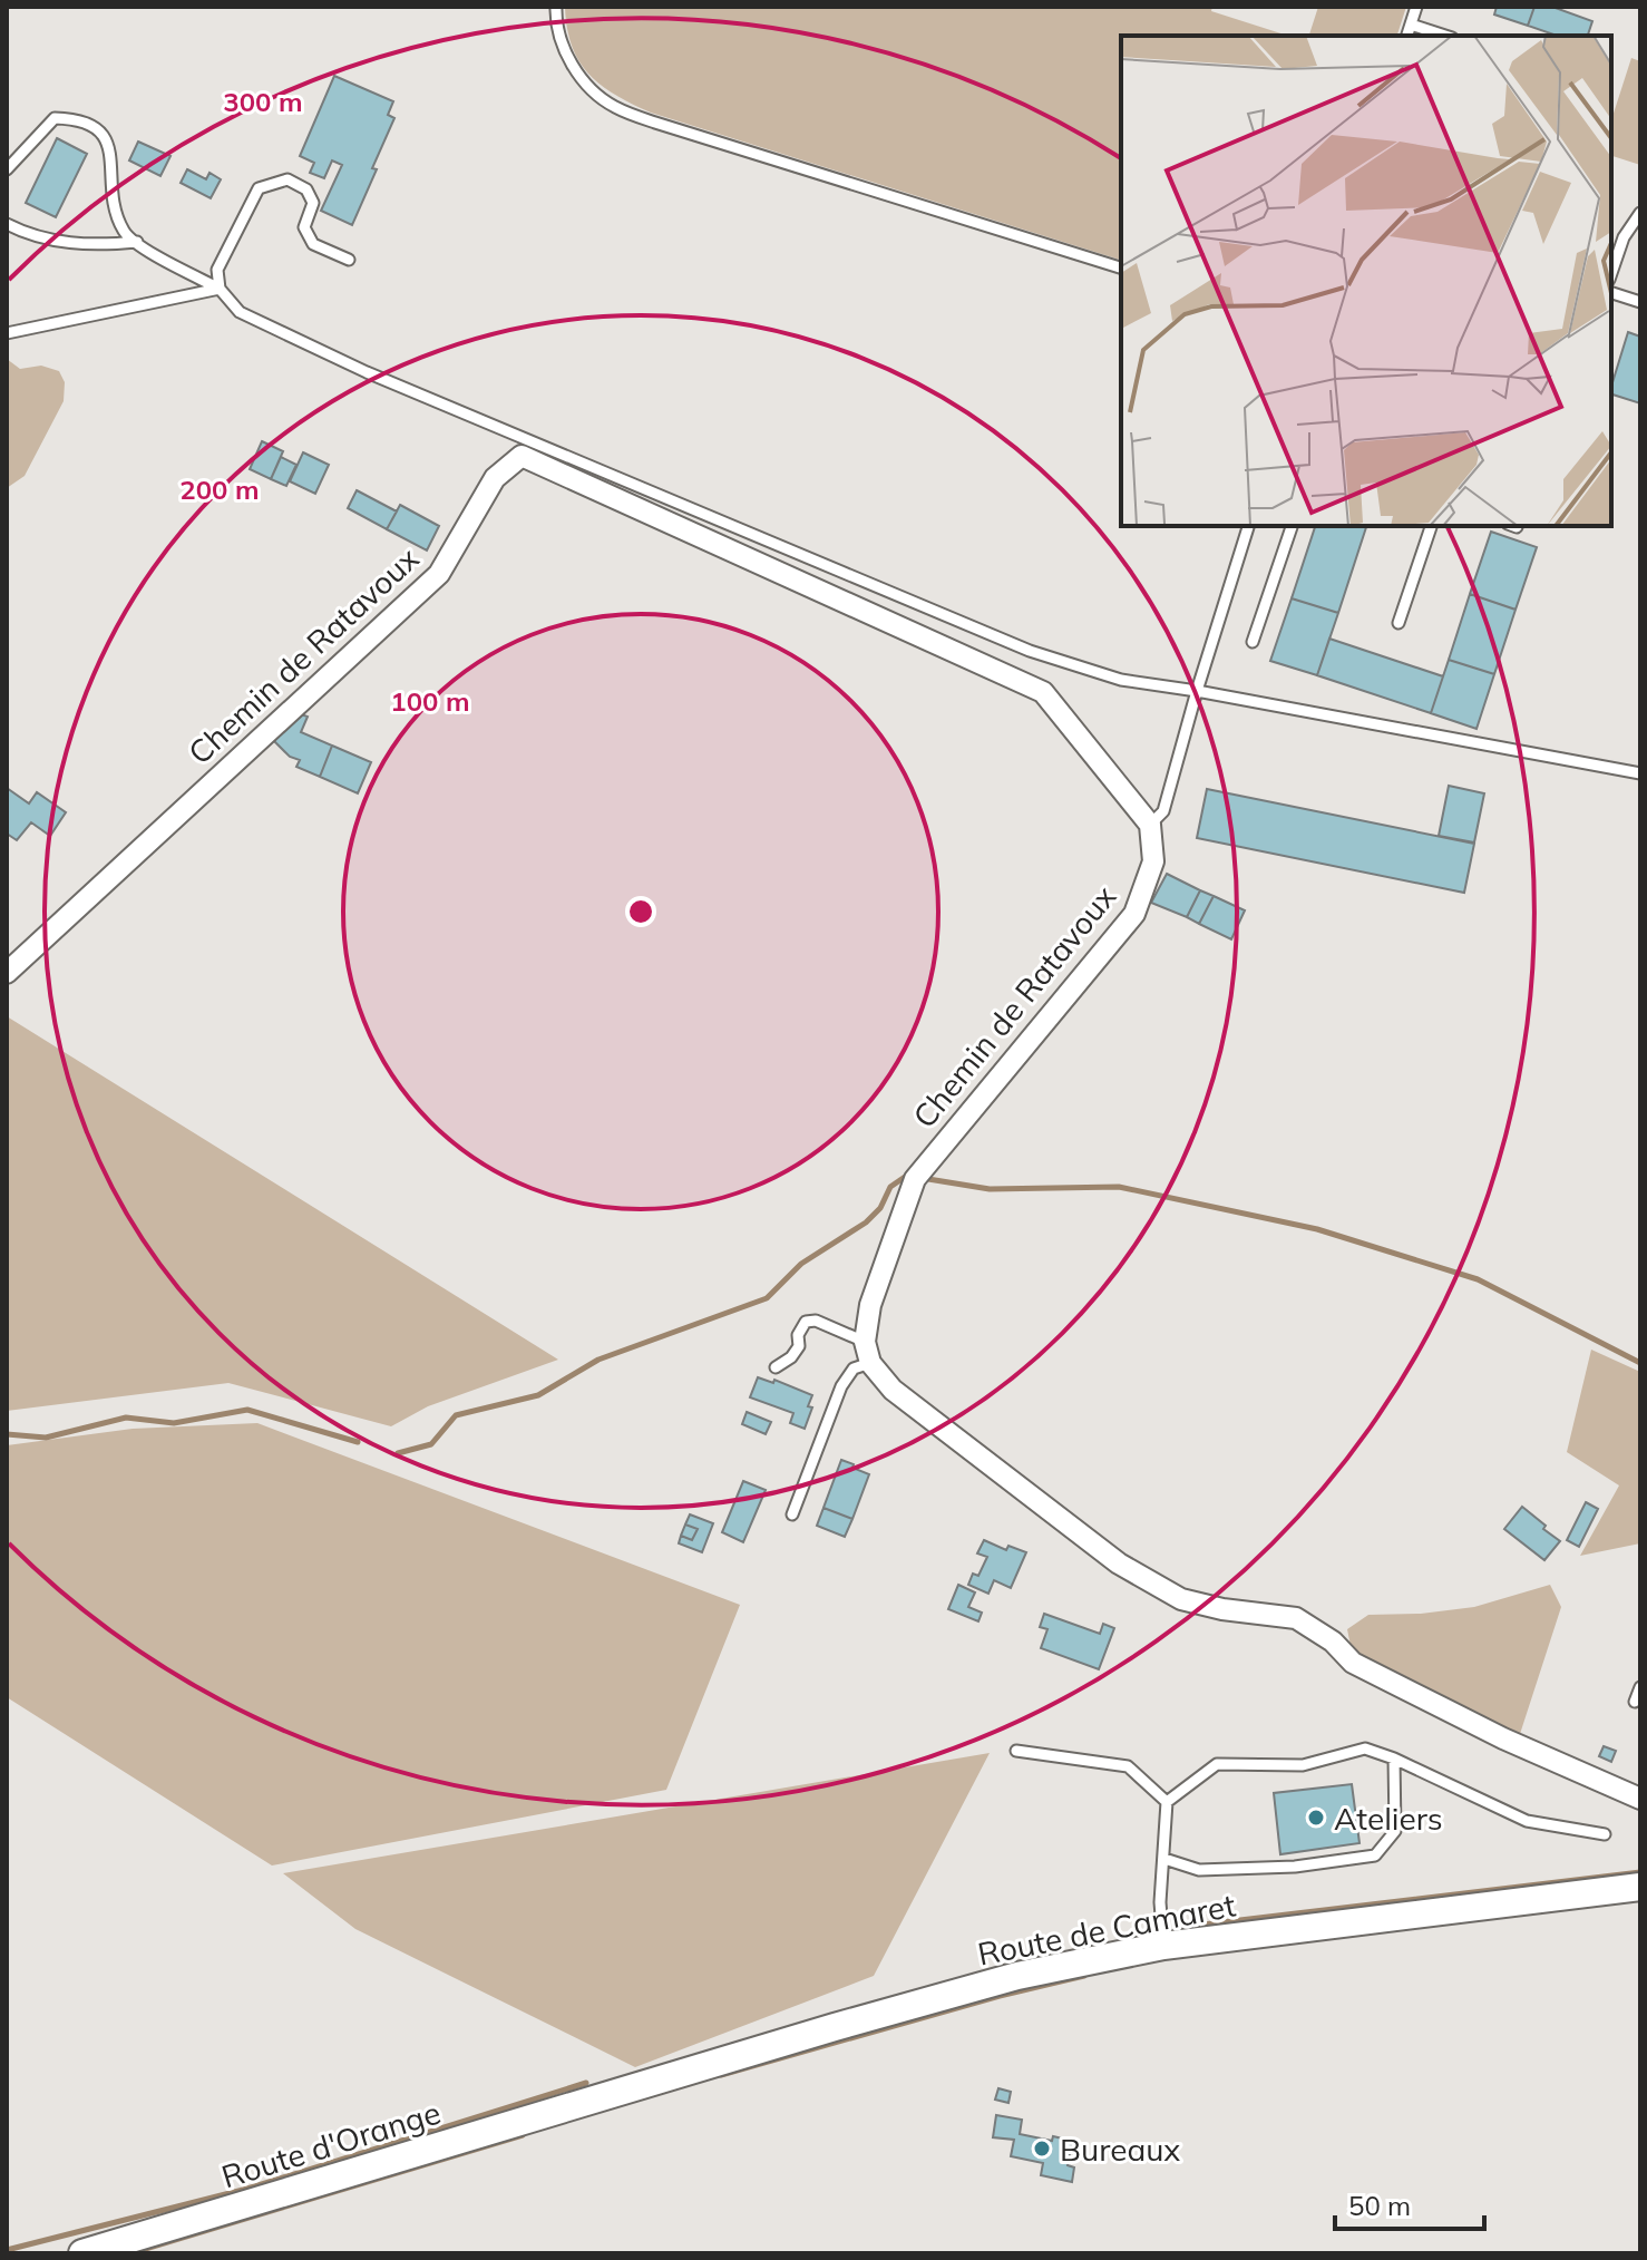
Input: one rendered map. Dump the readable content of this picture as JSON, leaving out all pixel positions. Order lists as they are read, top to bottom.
{
  "streets": {
    "main road": ["Route de Camaret", "Route d'Orange"],
    "street": ["Chemin de Ratavoux"]
  },
  "crossings": [
    ["Route de Camaret", "Route d'Orange"]
  ],
  "places": ["Ateliers", "Bureaux"],
  "scale_bar": "50 m",
  "rings": ["300 m", "200 m", "100 m"]
}
